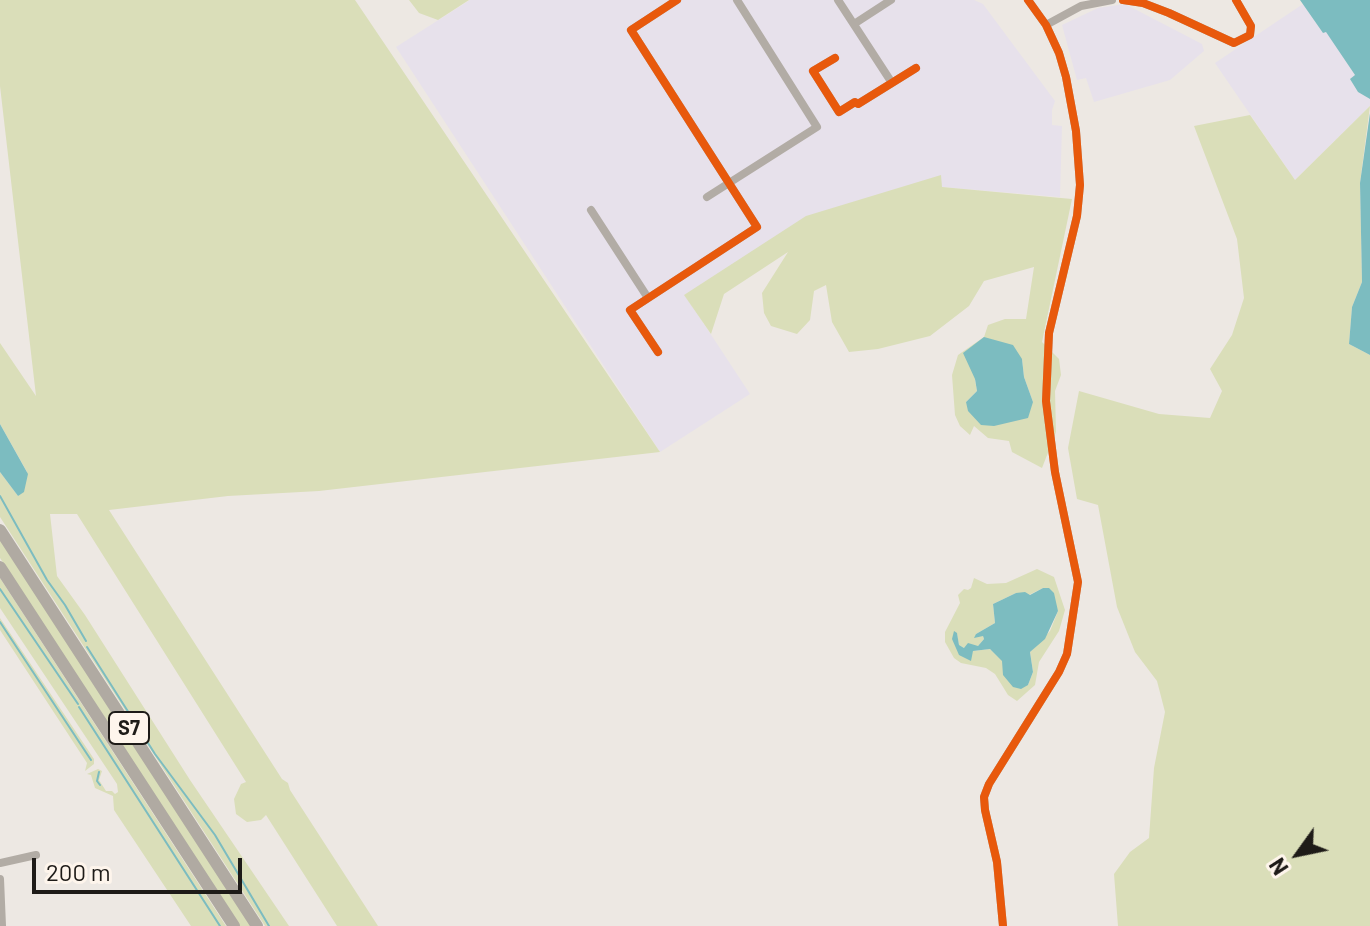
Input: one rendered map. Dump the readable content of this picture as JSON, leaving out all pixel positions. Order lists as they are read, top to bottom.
{
  "streets": {
    "highway": ["S7"]
  },
  "scale_bar": "200 m",
  "north": "bottom left"
}
